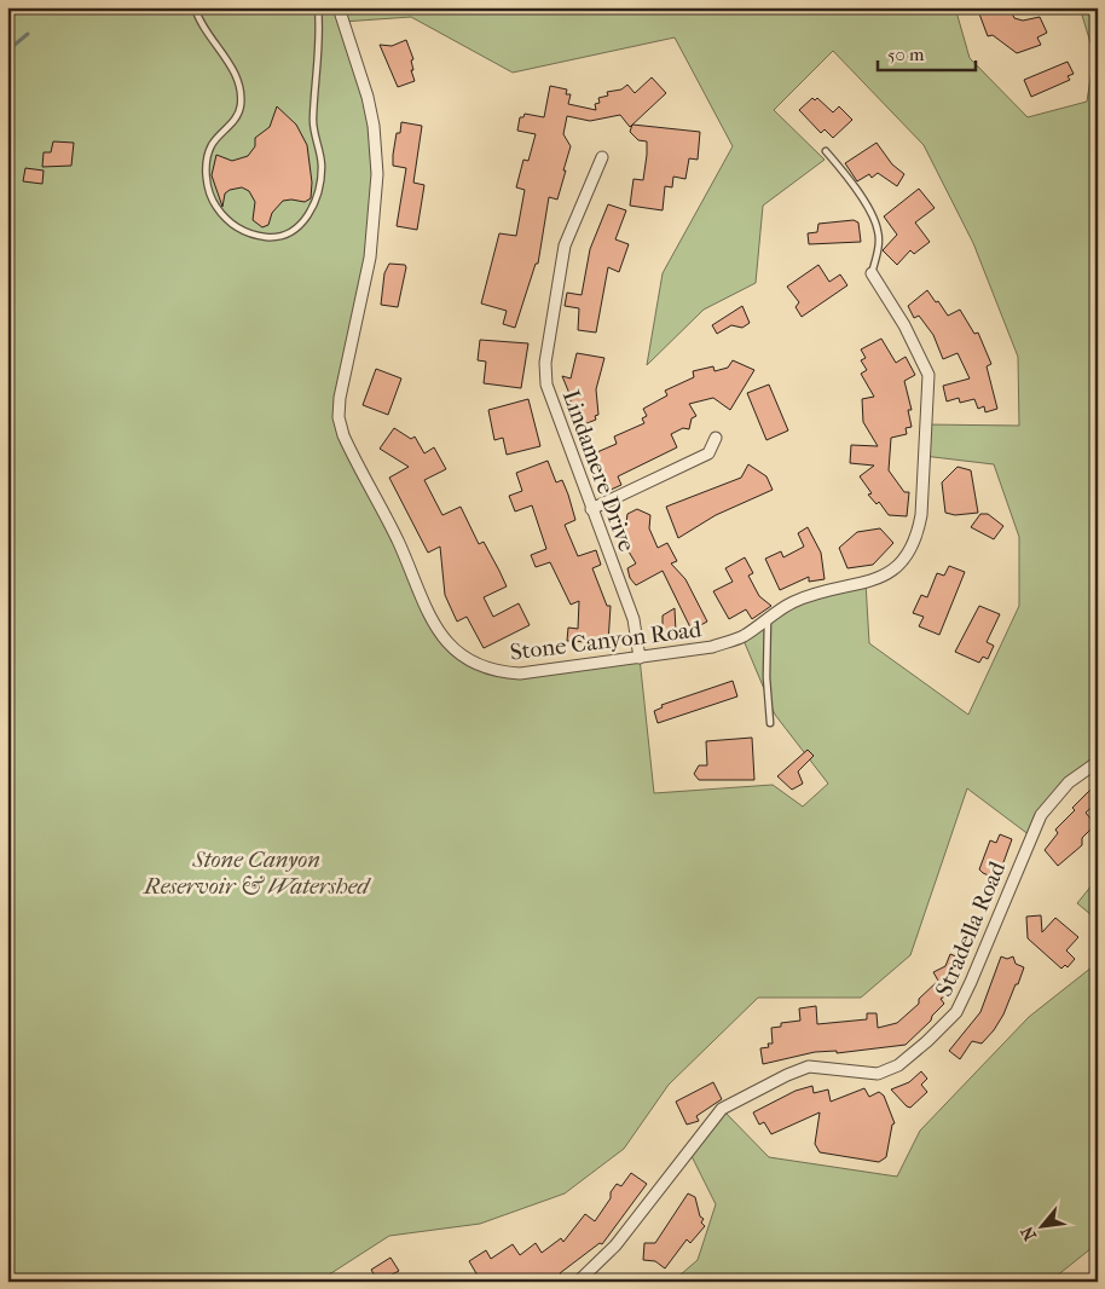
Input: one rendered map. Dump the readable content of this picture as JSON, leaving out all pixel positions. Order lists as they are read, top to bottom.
{
  "streets": {
    "street": ["Lindamere Drive", "Stone Canyon Road", "Stradella Road"]
  },
  "crossings": [
    ["Lindamere Drive", "Stone Canyon Road"]
  ],
  "parks": ["Stone Canyon Reservoir & Watershed"],
  "scale_bar": "50 m",
  "north": "bottom left"
}
